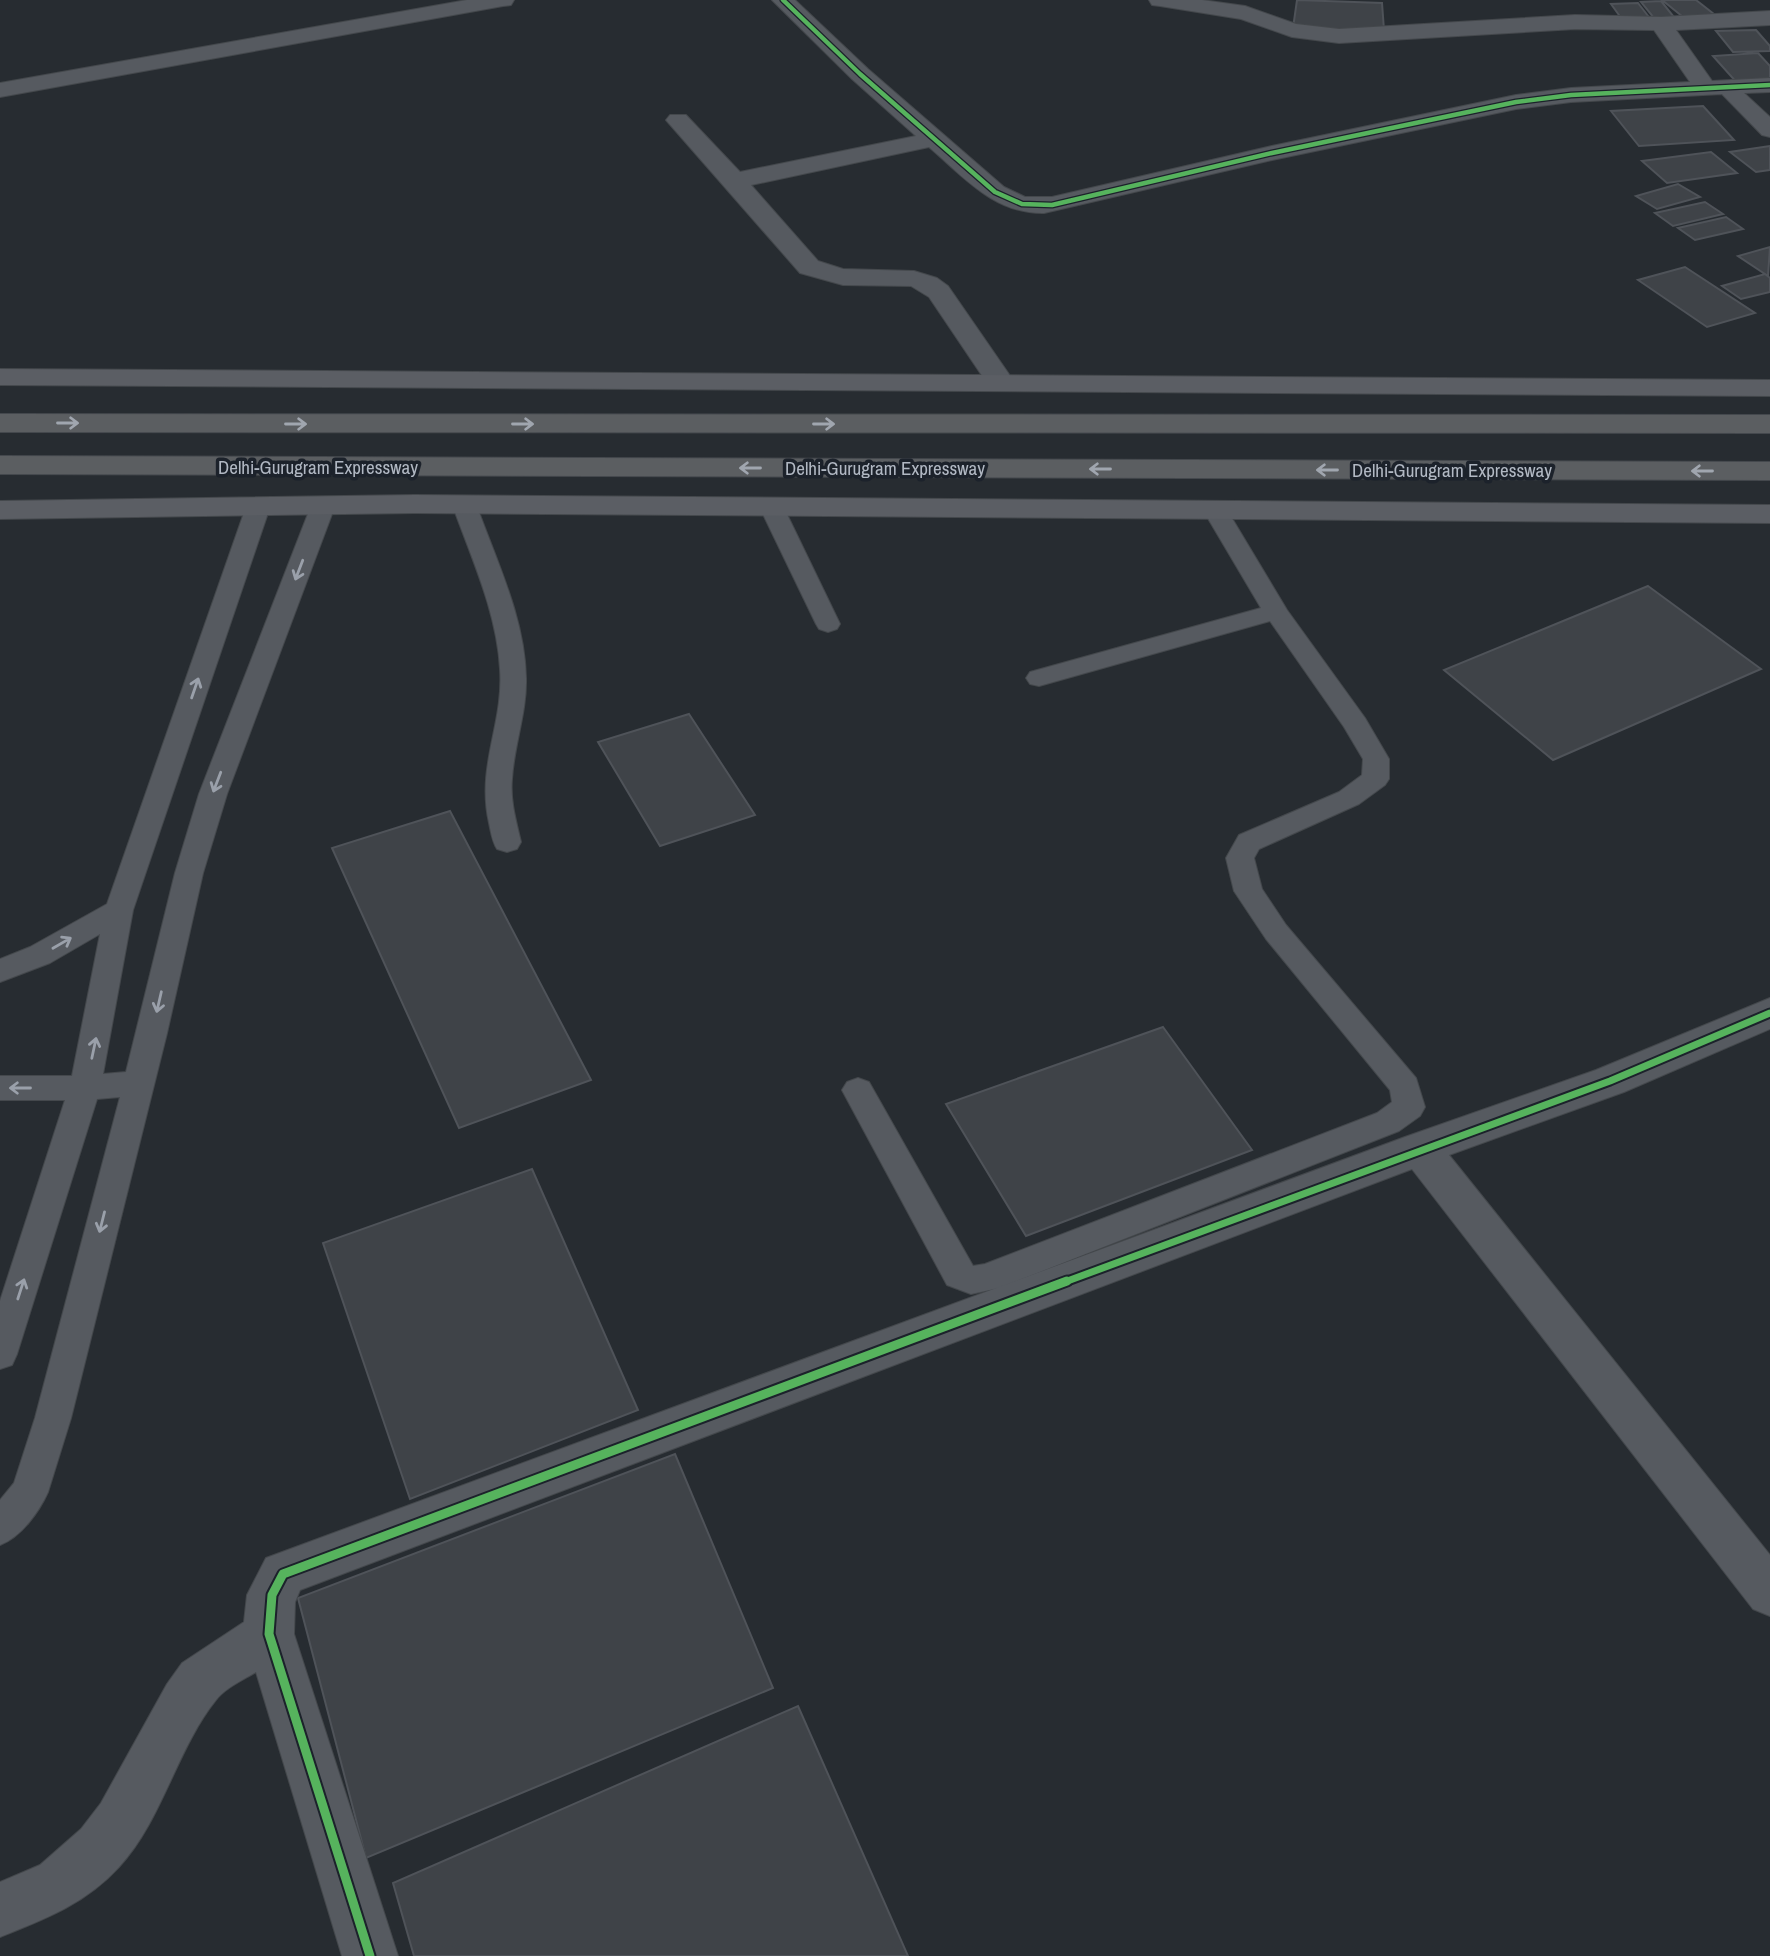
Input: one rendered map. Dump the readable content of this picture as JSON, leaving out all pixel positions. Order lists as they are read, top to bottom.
{
  "streets": {
    "highway": ["Delhi-Gurugram Expressway"]
  }
}
